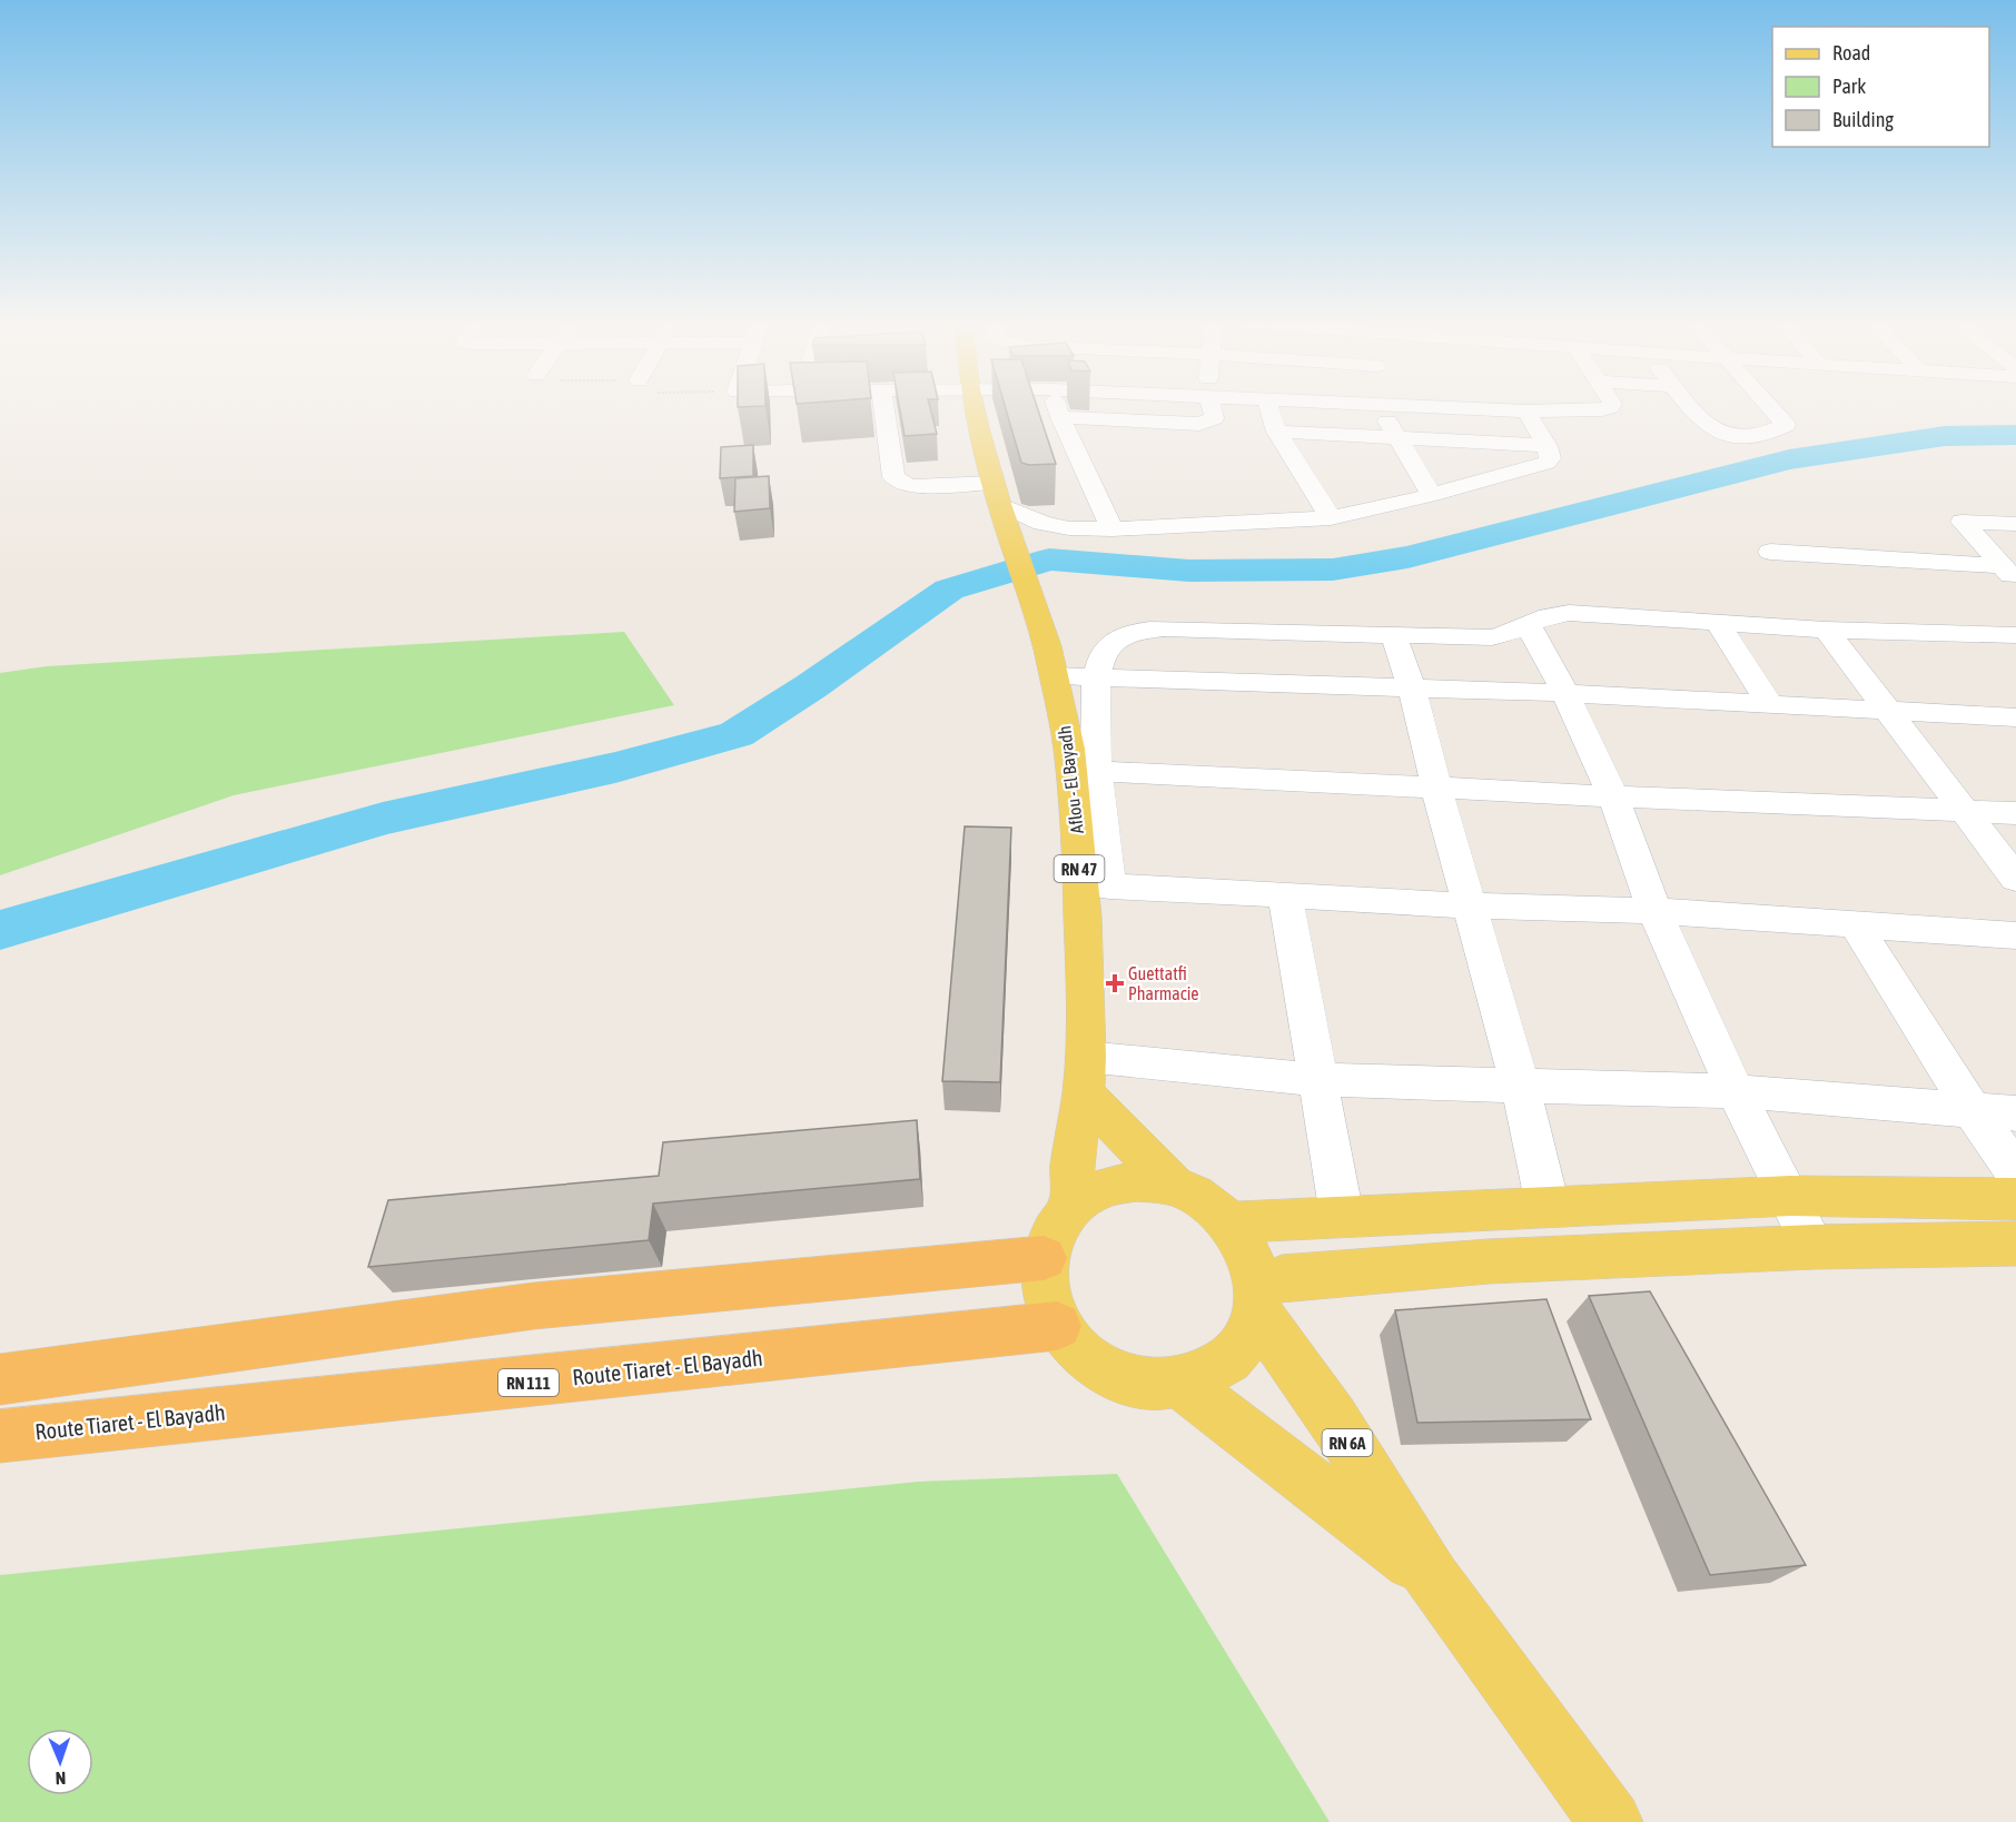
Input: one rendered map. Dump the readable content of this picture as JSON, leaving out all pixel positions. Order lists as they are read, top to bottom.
{
  "streets": {
    "highway": ["Route Tiaret - El Bayadh", "RN 111"],
    "main road": ["Aflou - El Bayadh", "RN 47", "RN 6A"]
  },
  "crossings": [
    ["Aflou - El Bayadh", "RN 47"],
    ["Aflou - El Bayadh", "Route Tiaret - El Bayadh"],
    ["Aflou - El Bayadh", "RN 6A"],
    ["Route Tiaret - El Bayadh", "RN 6A"]
  ],
  "places": {
    "health": ["Guettatfi Pharmacie"]
  },
  "legend": ["Road", "Park", "Building"],
  "north": "bottom"
}
